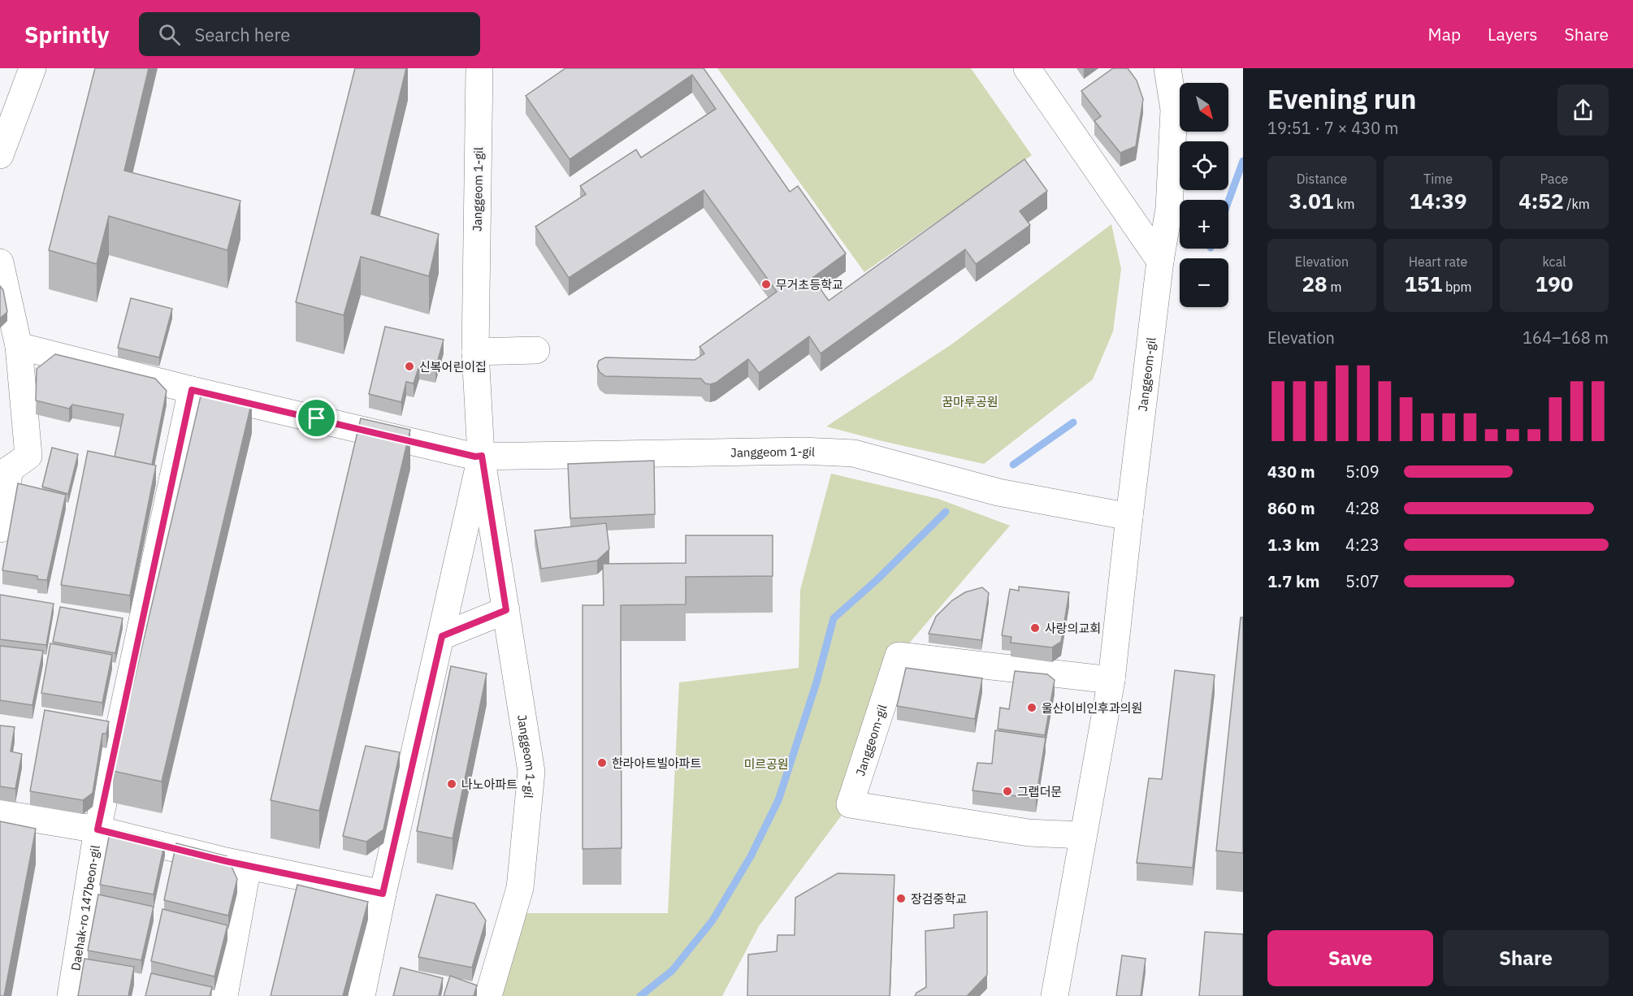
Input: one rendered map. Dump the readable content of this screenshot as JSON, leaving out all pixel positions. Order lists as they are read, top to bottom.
{
  "streets": {
    "street": ["Janggeom 1-gil", "Janggeom-gil", "Daehak-ro 147beon-gil"]
  },
  "crossings": [
    ["Janggeom 1-gil", "Janggeom-gil"]
  ],
  "parks": ["꿈마루공원", "미르공원"],
  "places": [
    "무거초등학교",
    "신복어린이집",
    "사랑의교회",
    "울산이비인후과의원",
    "한라아트빌아파트",
    "나노아파트",
    "그랩더문",
    "장검중학교"
  ],
  "north": "bottom right",
  "page": {
    "header": "Sprintly",
    "search": "Search here",
    "nav": ["Map", "Layers", "Share"],
    "heading": ["Evening run", "19:51 · 7 × 430 m"],
    "map_buttons": ["+", "−"],
    "stats": [
      ["Distance", "3.01 km"],
      ["Time", "14:39"],
      ["Pace", "4:52 /km"],
      ["Elevation", "28 m"],
      ["Heart rate", "151 bpm"],
      ["kcal", "190"]
    ],
    "chart": ["Elevation", "164–168 m"],
    "list": [
      {
        "name": "430 m",
        "note": "5:09"
      },
      {
        "name": "860 m",
        "note": "4:28"
      },
      {
        "name": "1.3 km",
        "note": "4:23"
      },
      {
        "name": "1.7 km",
        "note": "5:07"
      }
    ],
    "buttons": ["Save", "Share"]
  }
}
